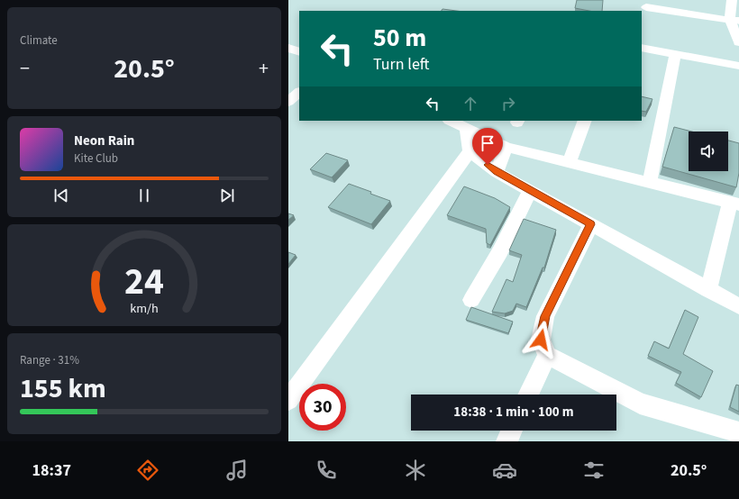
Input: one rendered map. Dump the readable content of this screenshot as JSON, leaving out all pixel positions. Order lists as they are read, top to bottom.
{
  "page": {
    "tile": [
      "Climate",
      ["Range · 31%", "155 km"]
    ],
    "turn": ["50 m", "Turn left"],
    "heat": ["−", "20.5°", "+"],
    "song": ["Neon Rain", "Kite Club"],
    "limit": "30",
    "trip": "18:38 · 1 min · 100 m",
    "tabs": ["18:37", "20.5°"],
    "gauge": ["24", "km/h"]
  }
}
